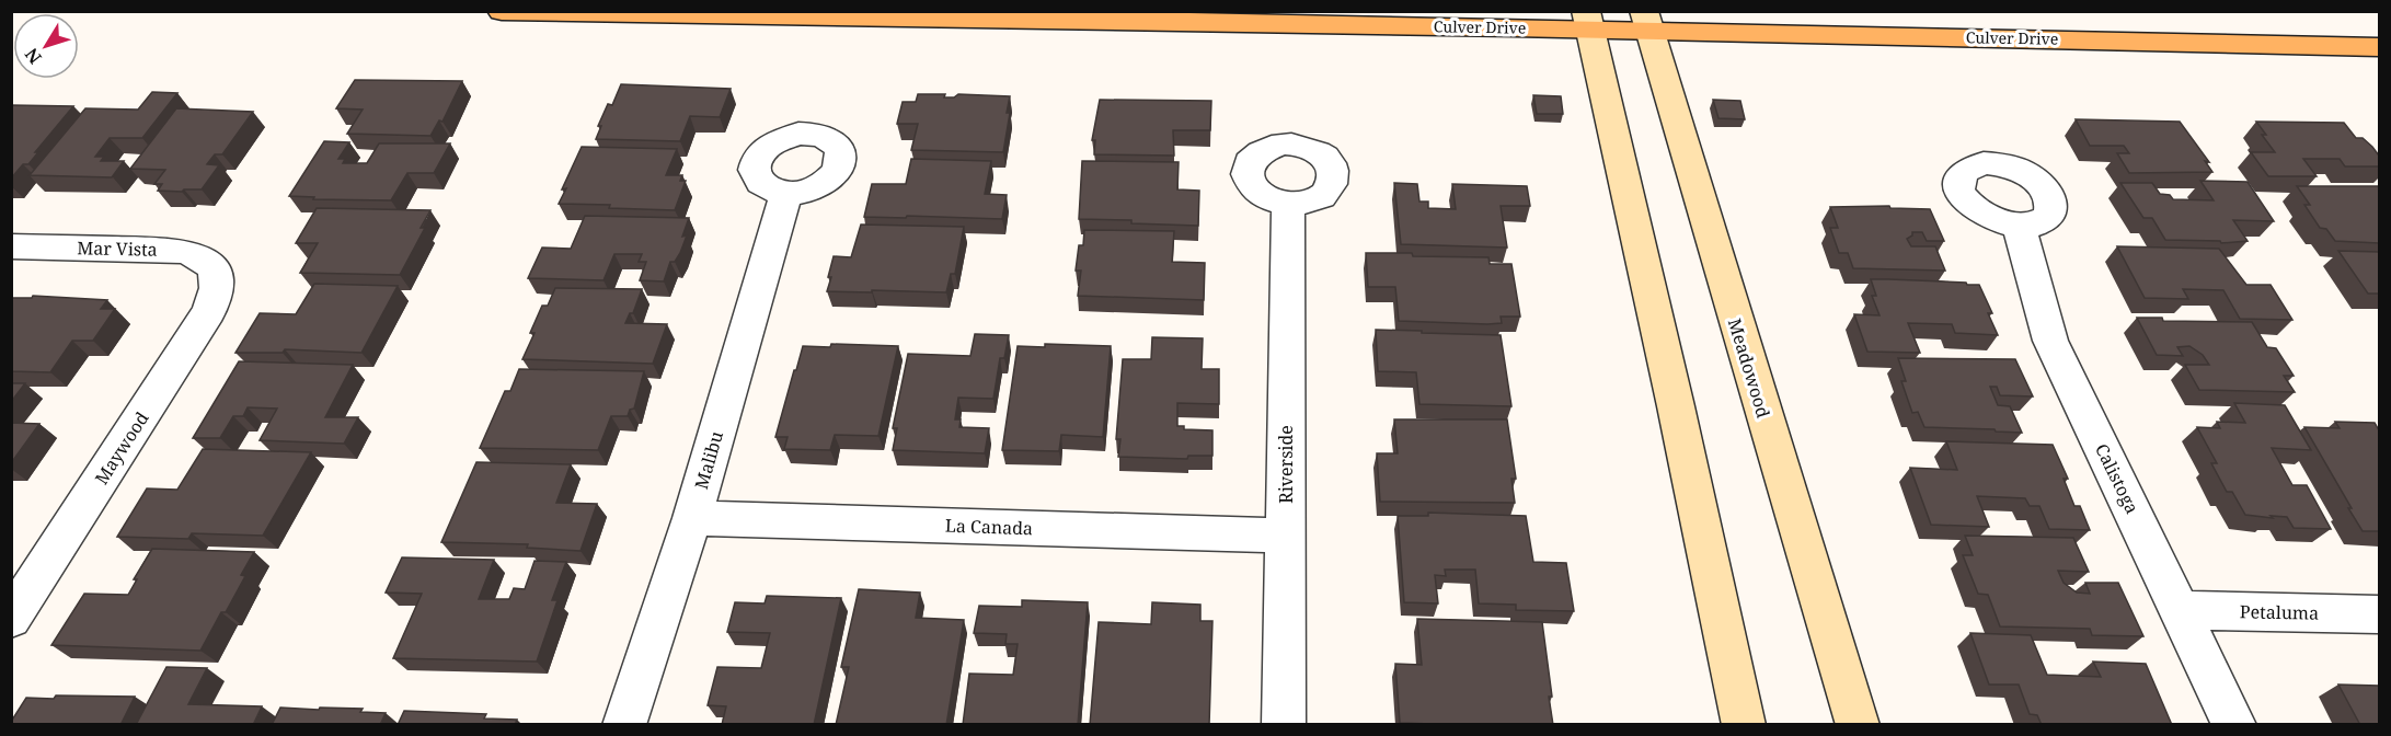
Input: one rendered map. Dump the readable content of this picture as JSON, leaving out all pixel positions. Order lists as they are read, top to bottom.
{
  "streets": {
    "main road": ["Culver Drive", "Meadowood"],
    "street": [
      "Mar Vista",
      "Maywood",
      "Malibu",
      "Riverside",
      "Calistoga",
      "La Canada",
      "Petaluma"
    ]
  },
  "crossings": [
    ["Culver Drive", "Meadowood"],
    ["Mar Vista", "Maywood"],
    ["Malibu", "La Canada"],
    ["Riverside", "La Canada"],
    ["Calistoga", "Petaluma"]
  ],
  "north": "bottom left"
}
